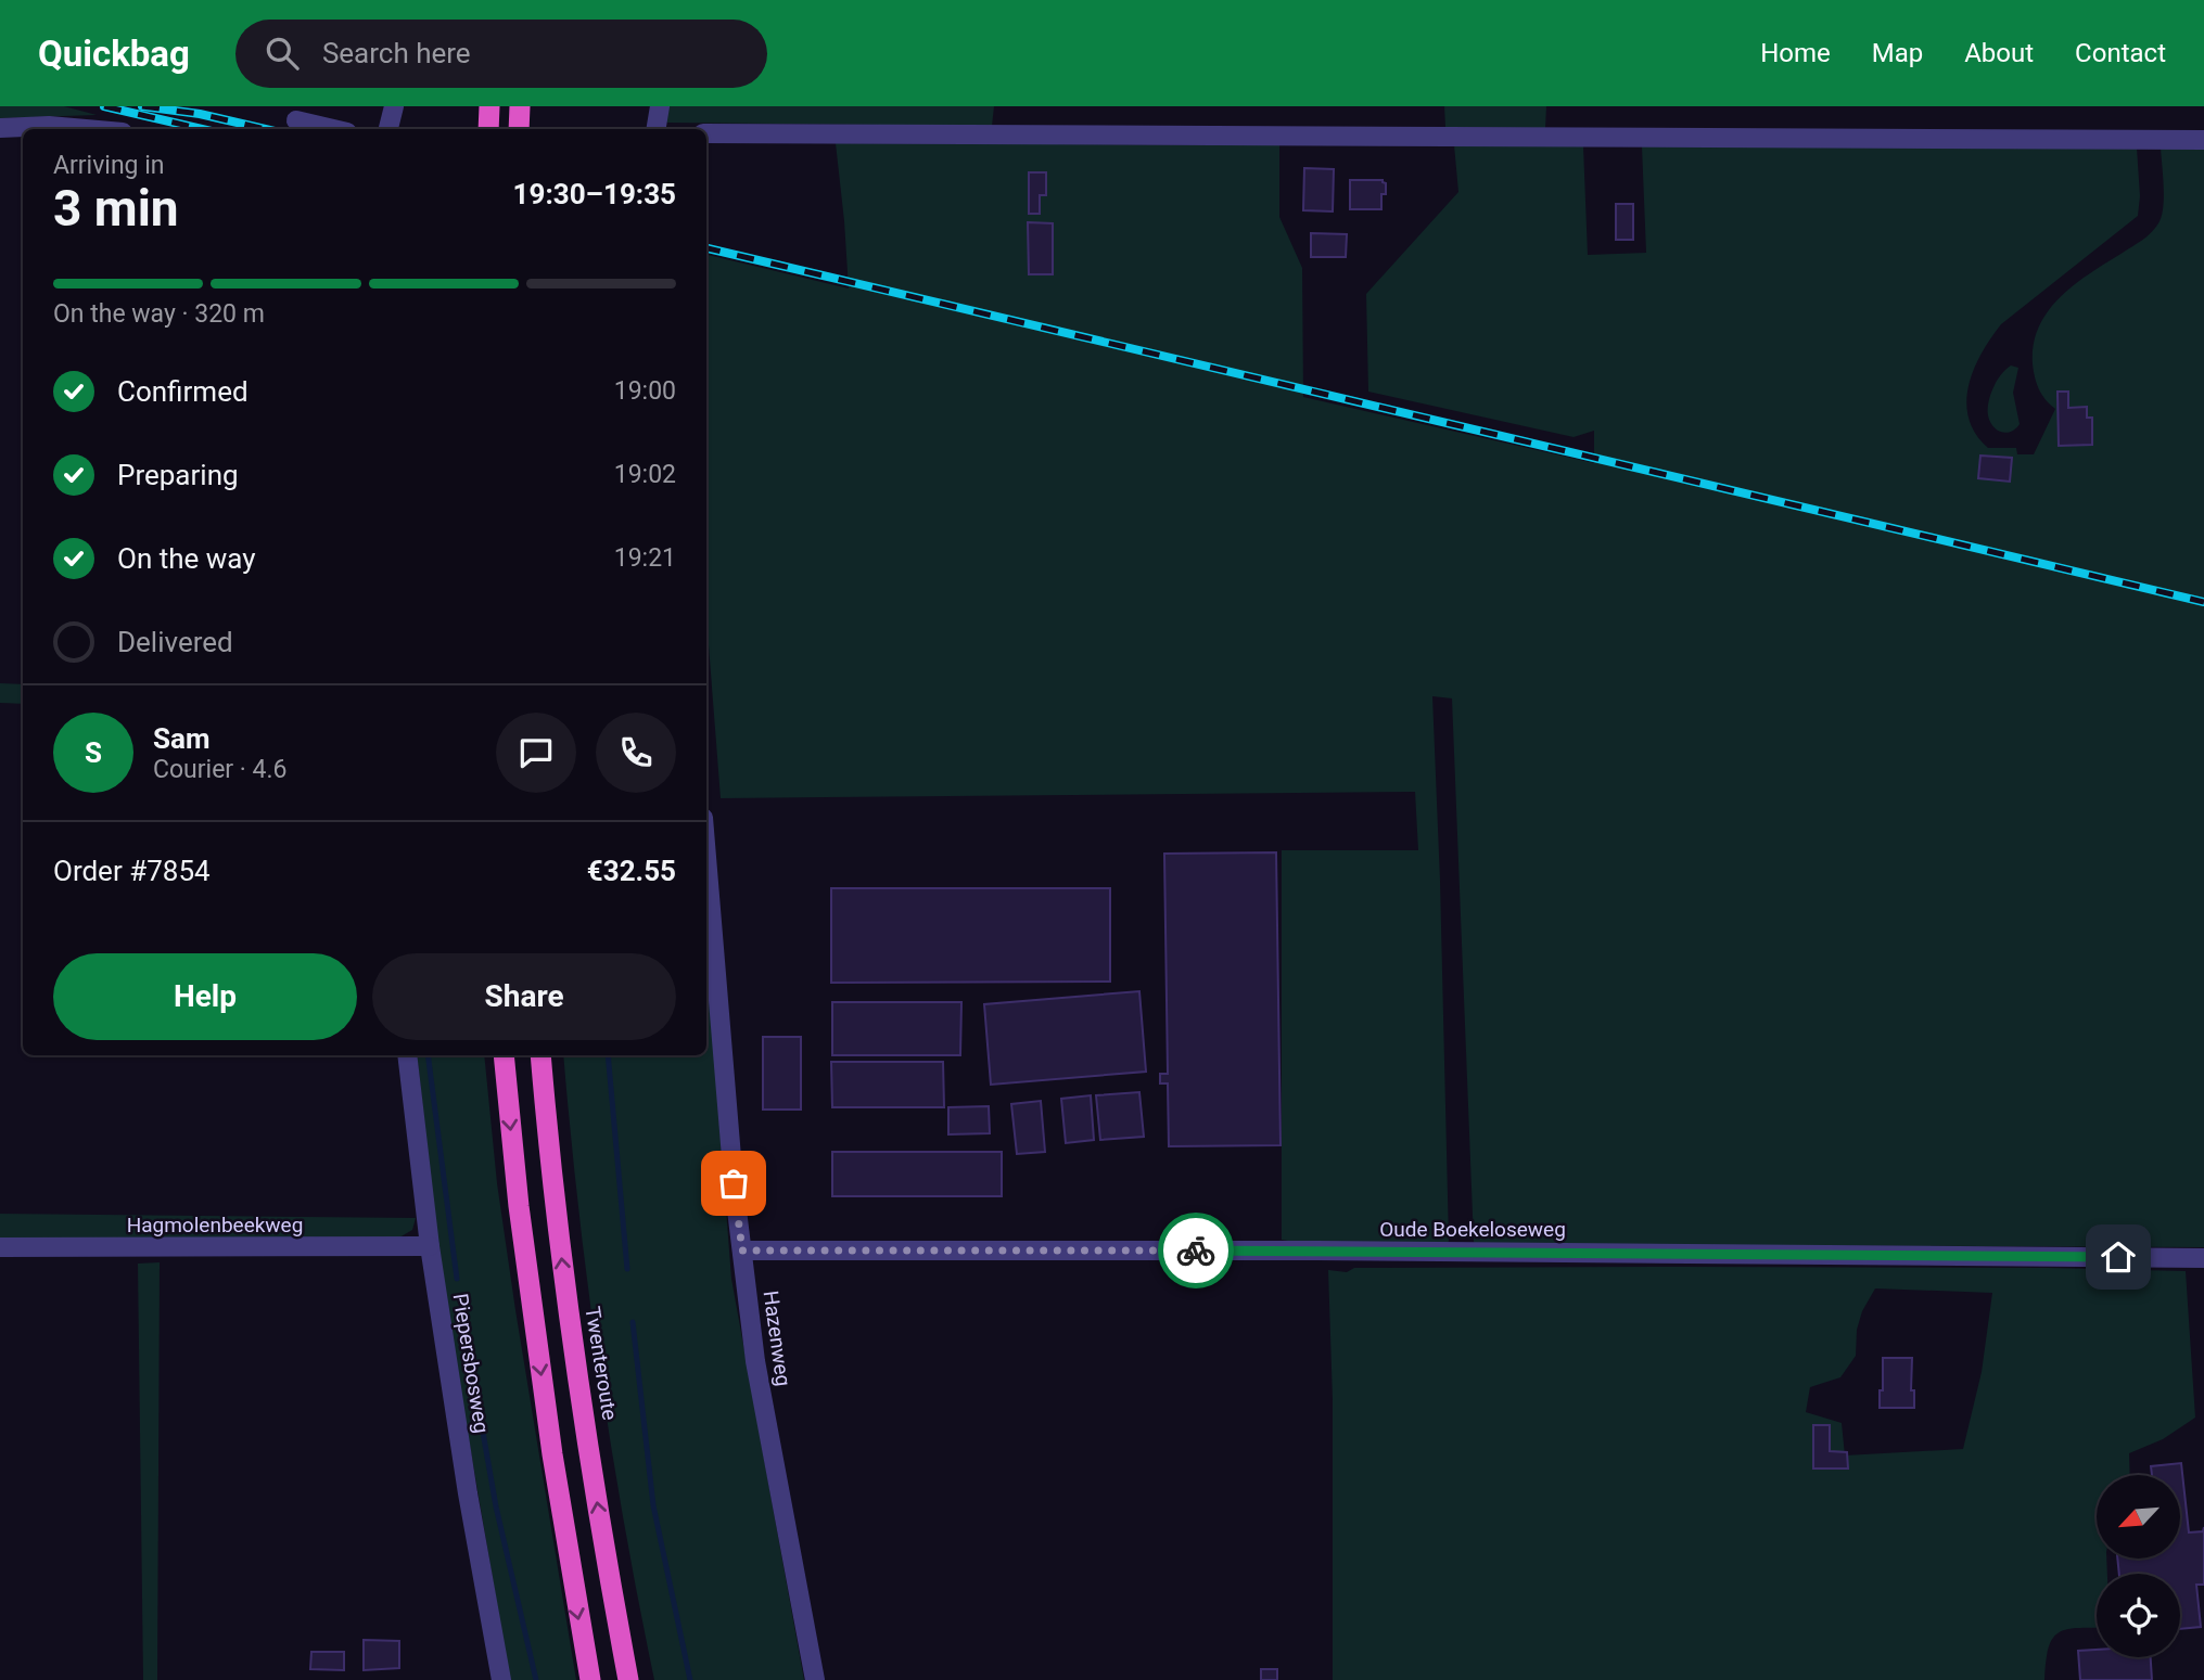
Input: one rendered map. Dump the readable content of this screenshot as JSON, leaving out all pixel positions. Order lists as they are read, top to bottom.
{
  "streets": {
    "highway": ["Twenteroute"],
    "street": [
      "Hagmolenbeekweg",
      "Oude Boekeloseweg",
      "Hazenweg",
      "Piepersbosweg"
    ]
  },
  "crossings": [
    ["Hagmolenbeekweg", "Piepersbosweg"],
    ["Oude Boekeloseweg", "Hazenweg"]
  ],
  "north": "bottom left",
  "page": {
    "header": "Quickbag",
    "search": "Search here",
    "nav": [
      "Home",
      "Map",
      "About",
      "Contact"
    ],
    "heading": ["3 min", "Arriving in", "19:30–19:35"],
    "panel": [
      "Sam",
      "Courier · 4.6",
      "Order #7854",
      "€32.55"
    ],
    "bar": "On the way · 320 m",
    "list": [
      ["Confirmed", "19:00"],
      ["Preparing", "19:02"],
      ["On the way", "19:21"],
      "Delivered"
    ],
    "round": "S",
    "buttons": ["Help", "Share"]
  }
}
